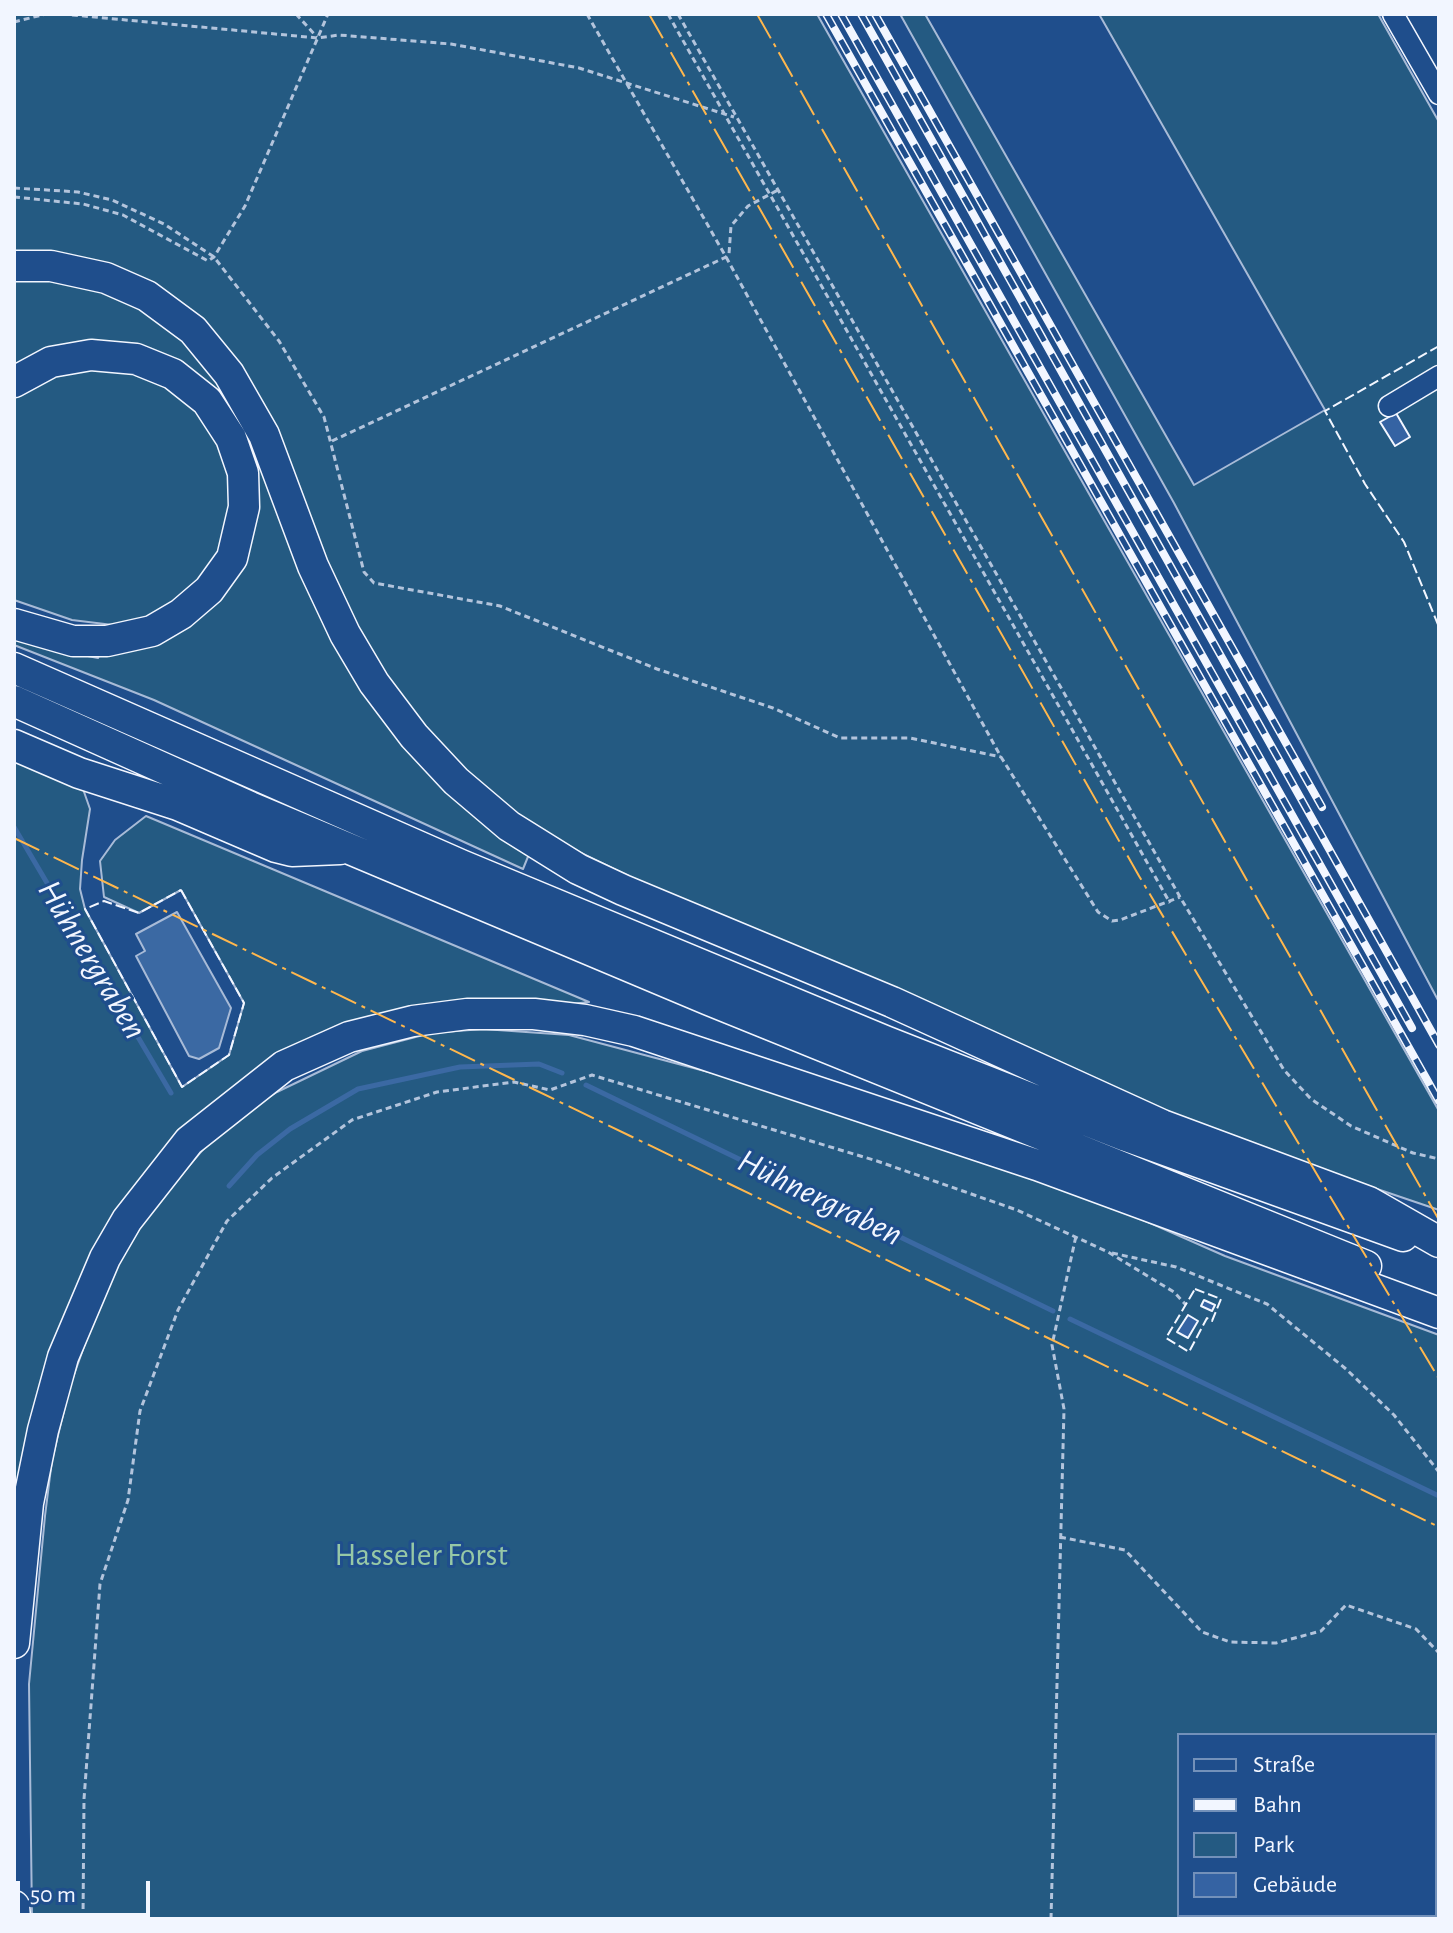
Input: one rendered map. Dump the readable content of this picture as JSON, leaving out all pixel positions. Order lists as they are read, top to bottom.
{
  "water": ["Hühnergraben"],
  "parks": ["Hasseler Forst"],
  "legend": [
    "Straße",
    "Bahn",
    "Park",
    "Gebäude"
  ],
  "scale_bar": "50 m"
}
